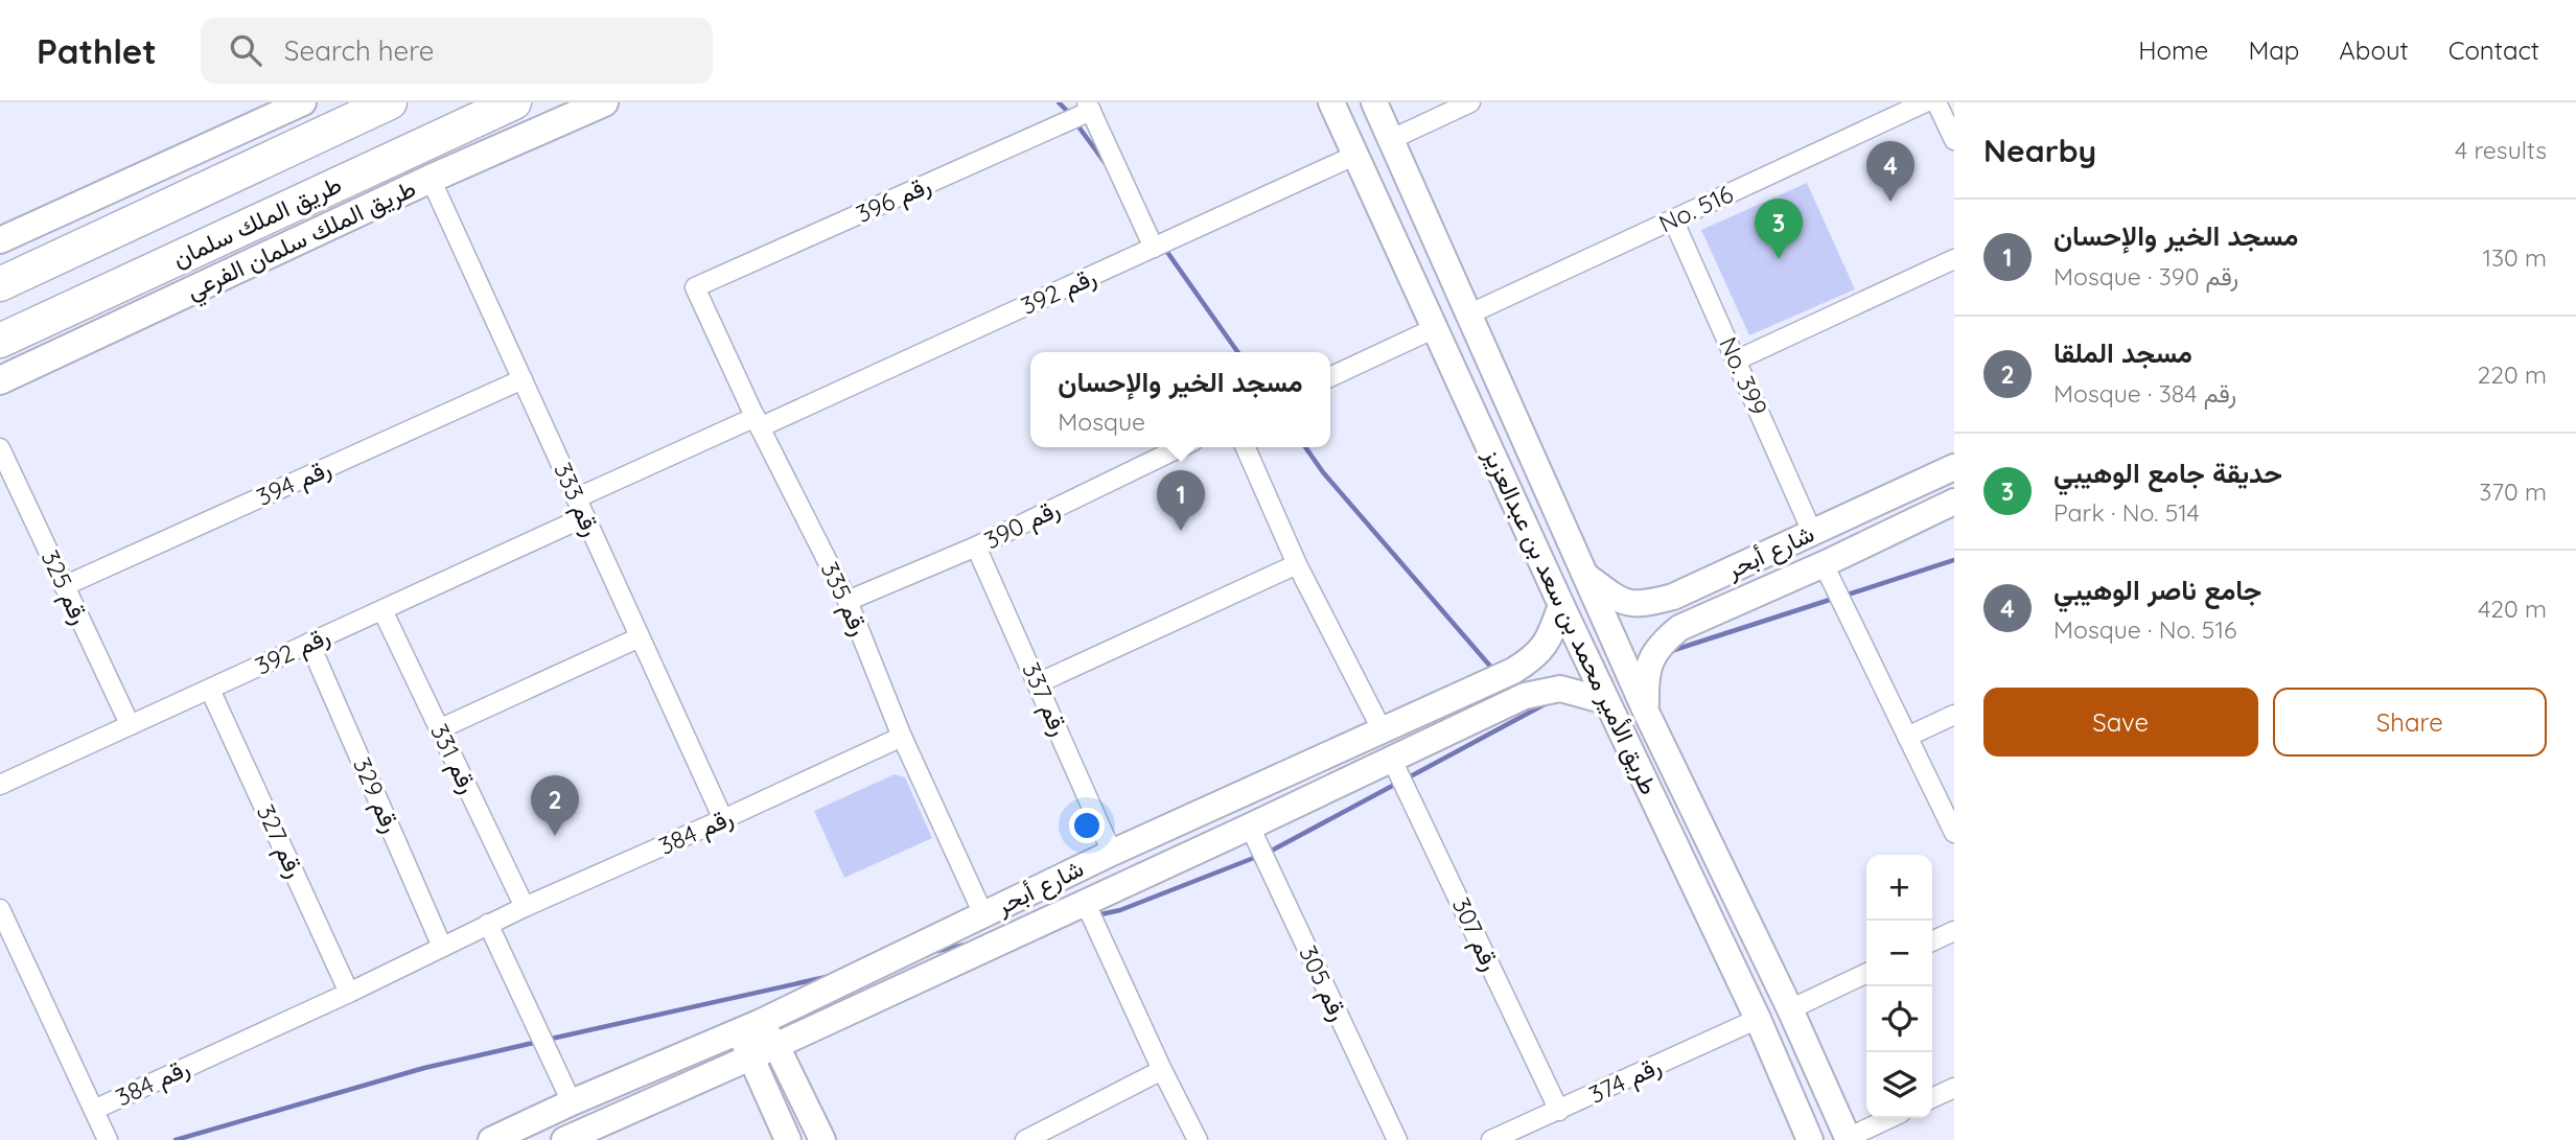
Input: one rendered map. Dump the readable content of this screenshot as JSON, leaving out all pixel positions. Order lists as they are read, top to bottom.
{
  "streets": {
    "highway": ["طريق الملك سلمان"],
    "main road": ["طريق الملك سلمان الفرعي"],
    "street": [
      "رقم 396",
      "No. 516",
      "رقم 392",
      "No. 399",
      "رقم 394",
      "رقم 333",
      "رقم 390",
      "شارع أبحر",
      "رقم 325",
      "رقم 335",
      "طريق الأمير محمد بن سعد بن عبدالعزيز",
      "رقم 337",
      "رقم 331",
      "رقم 329",
      "رقم 384",
      "رقم 327",
      "رقم 307",
      "رقم 305",
      "رقم 374"
    ]
  },
  "crossings": [
    ["رقم 396", "رقم 335"],
    ["No. 516", "No. 399"],
    ["No. 516", "طريق الأمير محمد بن سعد بن عبدالعزيز"],
    ["طريق الملك سلمان الفرعي", "رقم 333"],
    ["رقم 392", "رقم 333"],
    ["رقم 392", "رقم 325"],
    ["رقم 392", "رقم 335"],
    ["رقم 392", "طريق الأمير محمد بن سعد بن عبدالعزيز"],
    ["رقم 392", "رقم 331"],
    ["رقم 392", "رقم 329"],
    ["رقم 392", "رقم 327"],
    ["No. 399", "شارع أبحر"],
    ["رقم 394", "رقم 333"],
    ["رقم 394", "رقم 325"],
    ["رقم 333", "رقم 384"],
    ["رقم 390", "رقم 335"],
    ["رقم 390", "رقم 337"],
    ["شارع أبحر", "رقم 335"],
    ["شارع أبحر", "طريق الأمير محمد بن سعد بن عبدالعزيز"],
    ["شارع أبحر", "رقم 337"],
    ["شارع أبحر", "رقم 307"],
    ["شارع أبحر", "رقم 305"],
    ["رقم 335", "رقم 384"],
    ["طريق الأمير محمد بن سعد بن عبدالعزيز", "رقم 374"],
    ["رقم 331", "رقم 384"],
    ["رقم 329", "رقم 384"],
    ["رقم 384", "رقم 327"],
    ["رقم 307", "رقم 374"]
  ],
  "page": {
    "header": "Pathlet",
    "search": "Search here",
    "nav": [
      "Home",
      "Map",
      "About",
      "Contact"
    ],
    "heading": ["Nearby", "4 results"],
    "pins": [
      "4",
      "3",
      "1",
      "2"
    ],
    "list": [
      {
        "mark": "1",
        "name": "مسجد الخير والإحسان",
        "note": "Mosque · رقم 390",
        "value": "130 m"
      },
      {
        "mark": "2",
        "name": "مسجد الملقا",
        "note": "Mosque · رقم 384",
        "value": "220 m"
      },
      {
        "mark": "3",
        "name": "حديقة جامع الوهيبي",
        "note": "Park · No. 514",
        "value": "370 m"
      },
      {
        "mark": "4",
        "name": "جامع ناصر الوهيبي",
        "note": "Mosque · No. 516",
        "value": "420 m"
      }
    ],
    "popup": ["مسجد الخير والإحسان", "Mosque"],
    "buttons": ["Save", "Share"],
    "map_buttons": ["+", "−"]
  }
}
